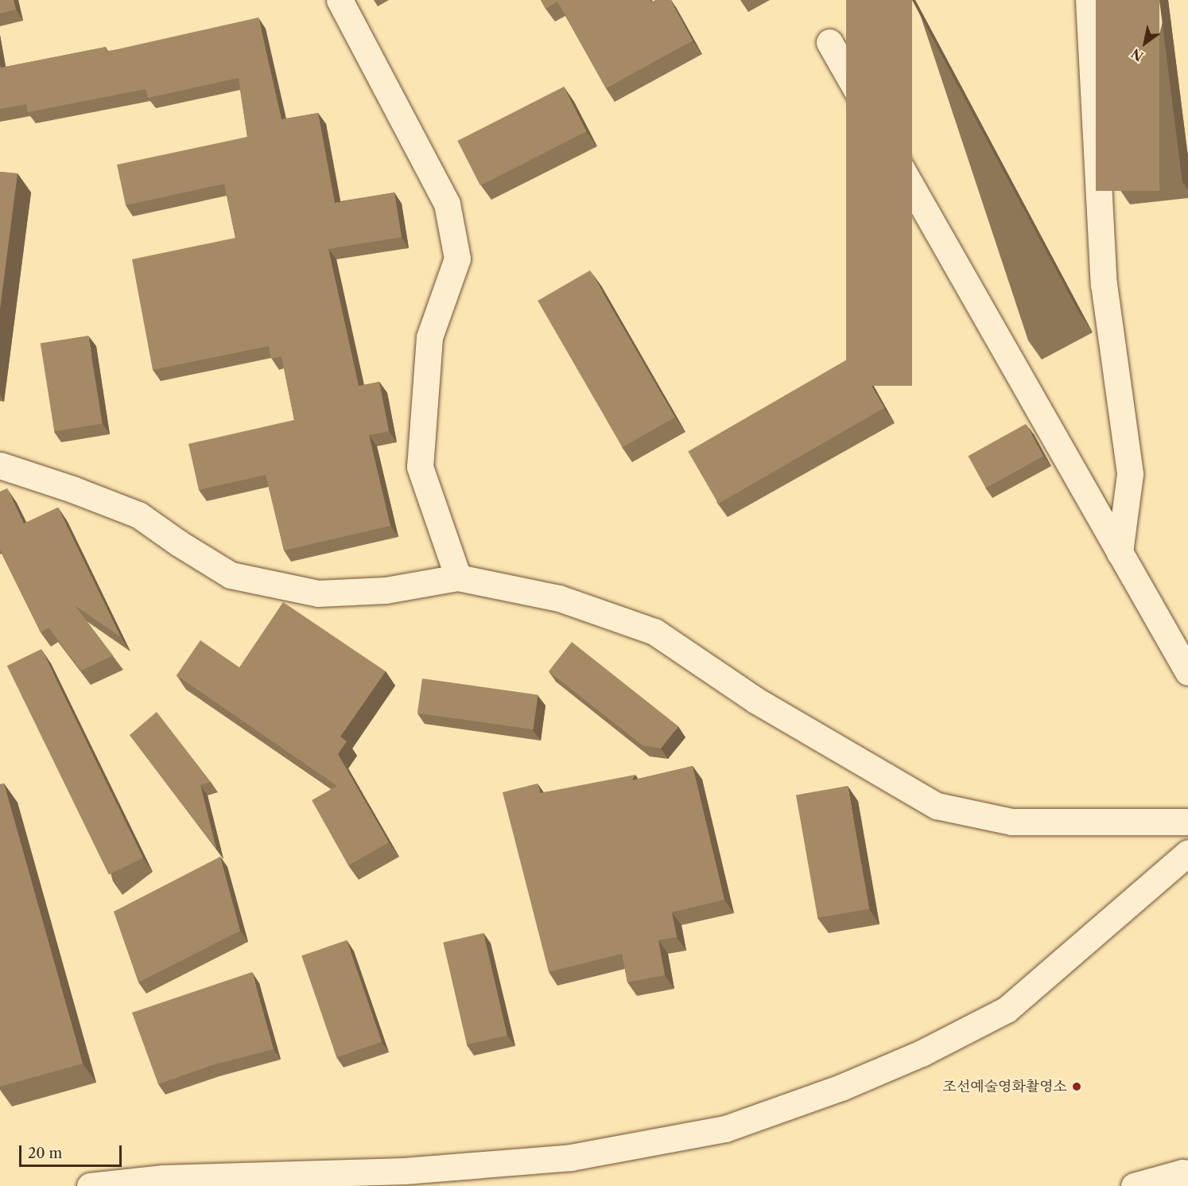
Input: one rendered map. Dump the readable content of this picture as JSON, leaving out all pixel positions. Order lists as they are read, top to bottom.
{
  "places": ["조선예술영화촬영소"],
  "scale_bar": "20 m",
  "north": "bottom left"
}
